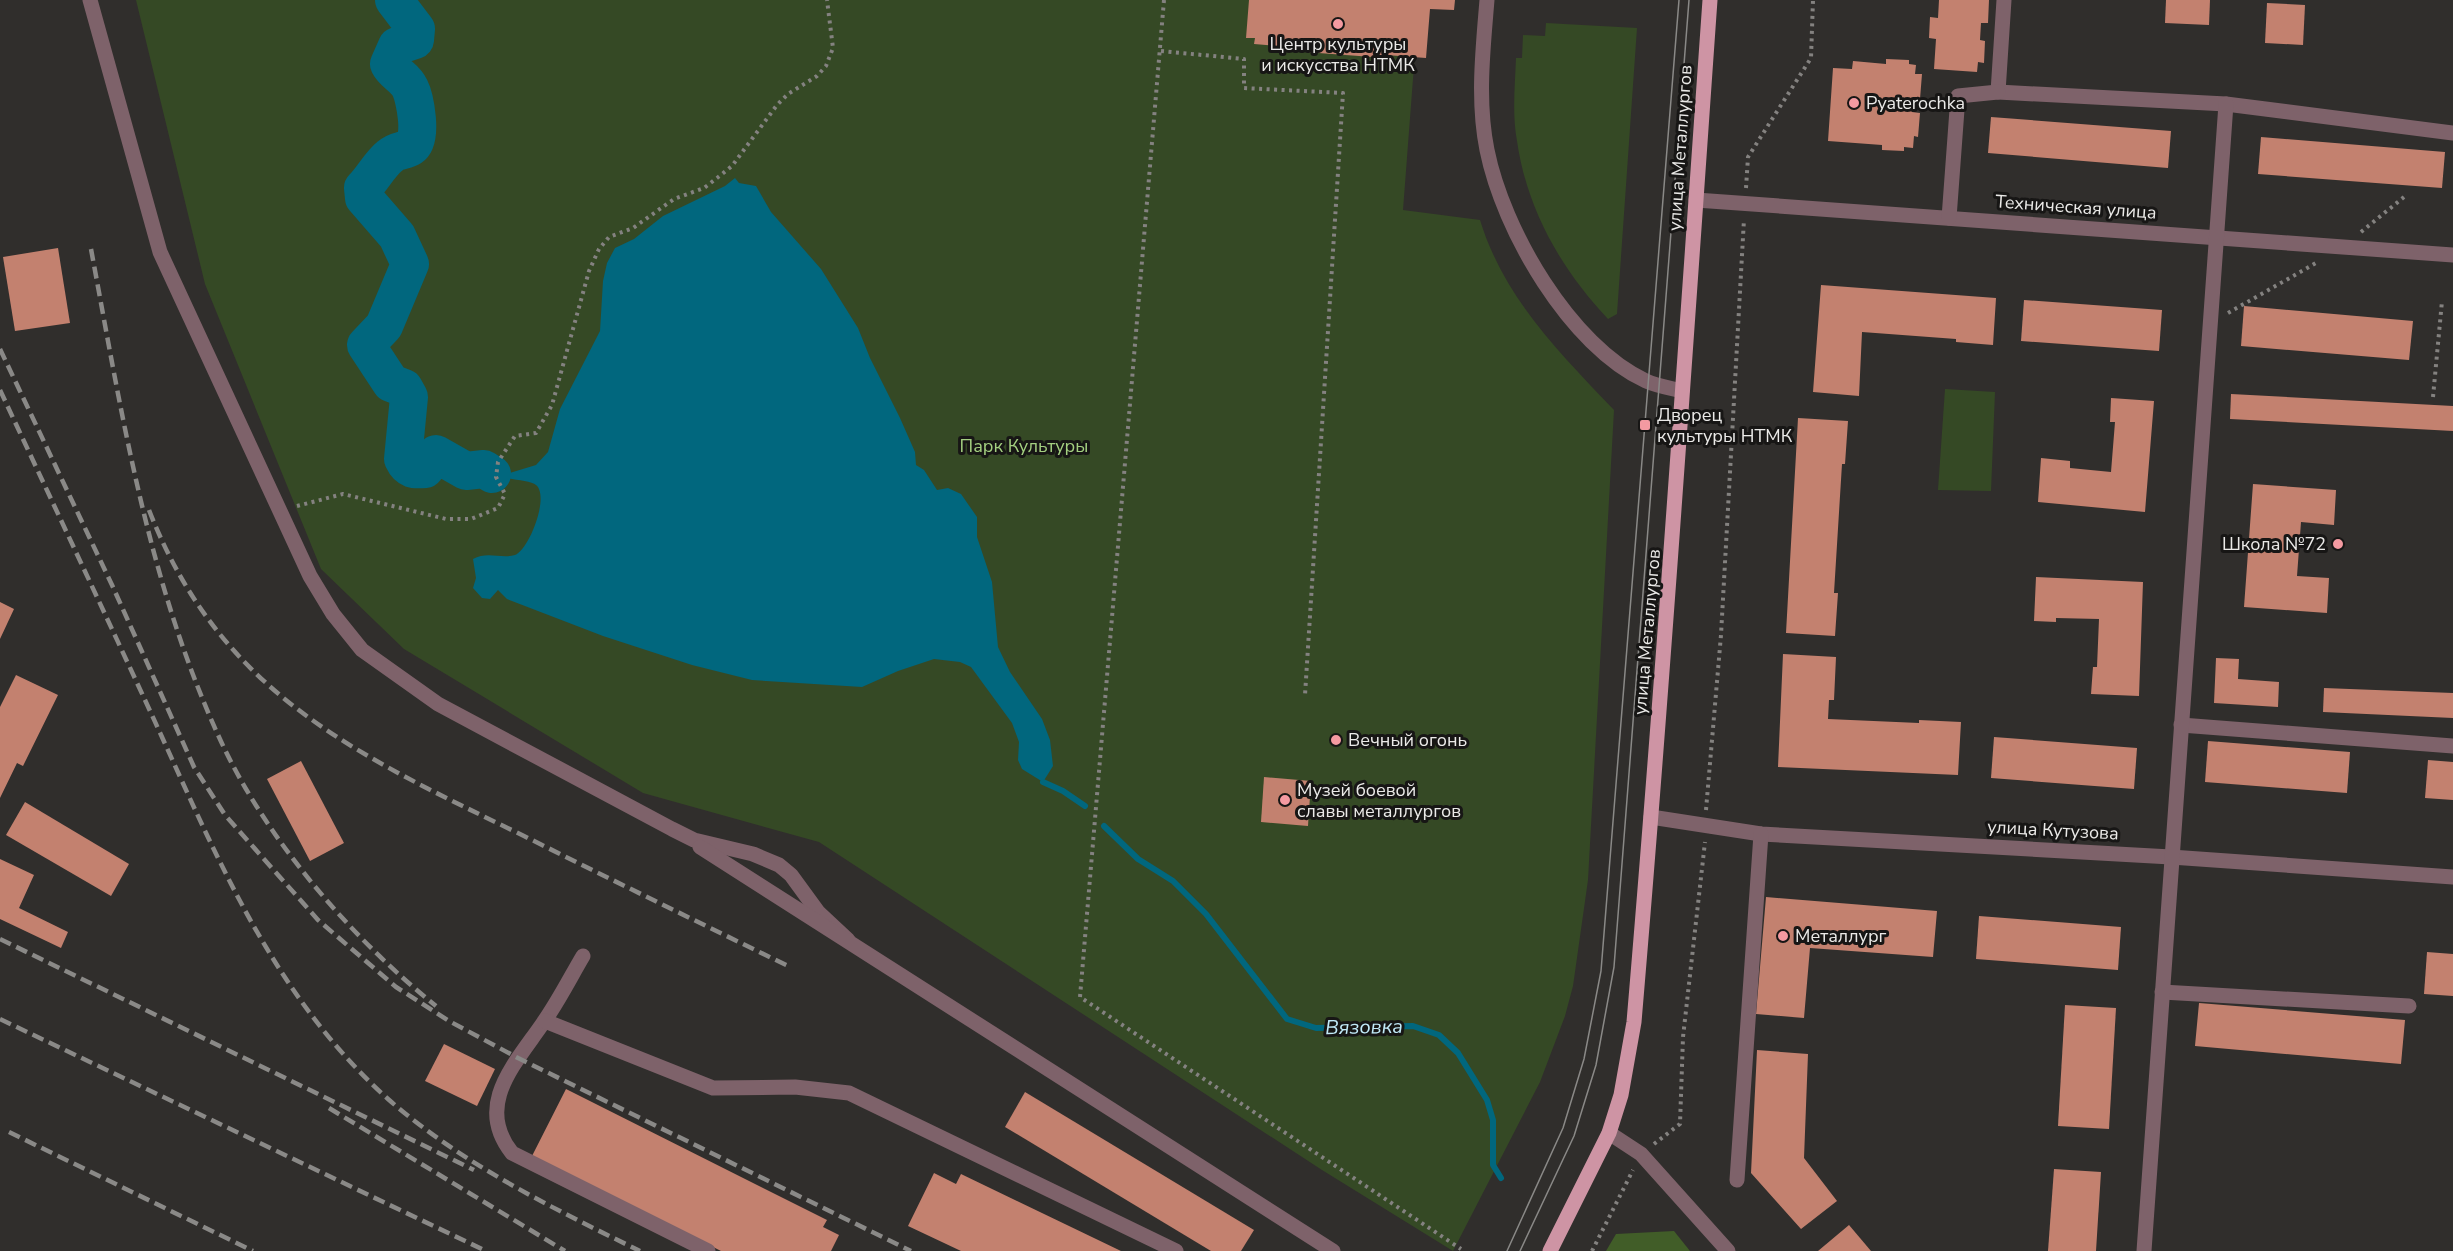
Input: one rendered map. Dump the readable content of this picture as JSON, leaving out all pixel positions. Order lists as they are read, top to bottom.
{
  "streets": {
    "main road": ["улица Металлургов"],
    "street": ["Техническая улица", "улица Кутузова"]
  },
  "crossings": [
    ["улица Металлургов", "Техническая улица"],
    ["улица Металлургов", "улица Кутузова"]
  ],
  "water": ["Вязовка"],
  "parks": ["Парк Культуры"],
  "places": {
    "other": [
      "Центр культуры и искусства НТМК",
      "Pyaterochka",
      "Школа №72",
      "Вечный огонь",
      "Музей боевой славы металлургов",
      "Металлург"
    ],
    "transit": ["Дворец культуры НТМК"]
  }
}
